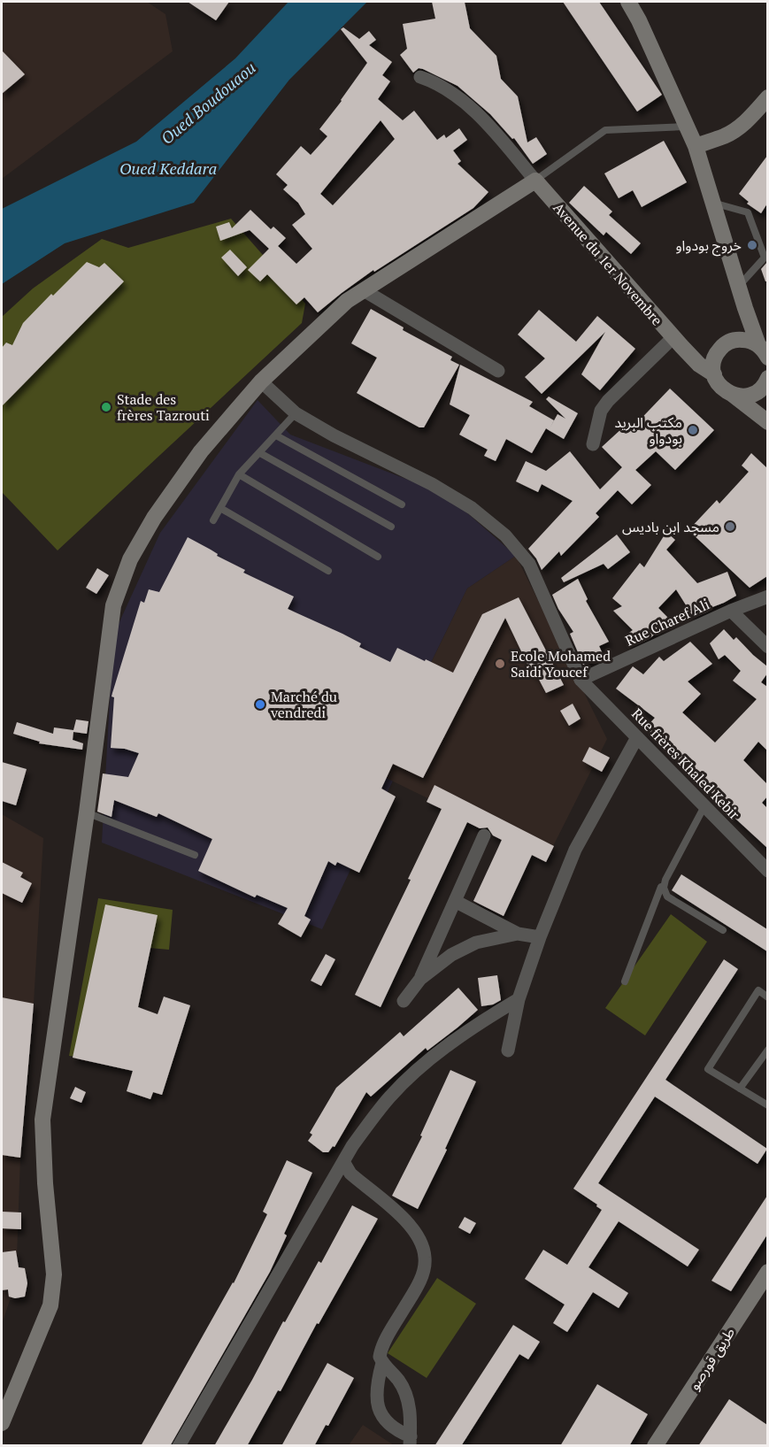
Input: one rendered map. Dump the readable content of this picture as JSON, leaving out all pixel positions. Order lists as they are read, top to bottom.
{
  "streets": {
    "main road": ["Avenue du 1er Novembre", "طريق قورصو"],
    "street": ["Rue Charef Ali", "Rue frères Khaled Kebir"]
  },
  "crossings": [
    ["Rue Charef Ali", "Rue frères Khaled Kebir"]
  ],
  "water": ["Oued Boudouaou", "Oued Keddara"],
  "places": [
    "خروج بودواو",
    "Stade des frères Tazrouti",
    "مكتب البريد بودواو",
    "مسجد ابن باديس",
    "Ecole Mohamed Saidi Youcef",
    "Marché du vendredi"
  ]
}
